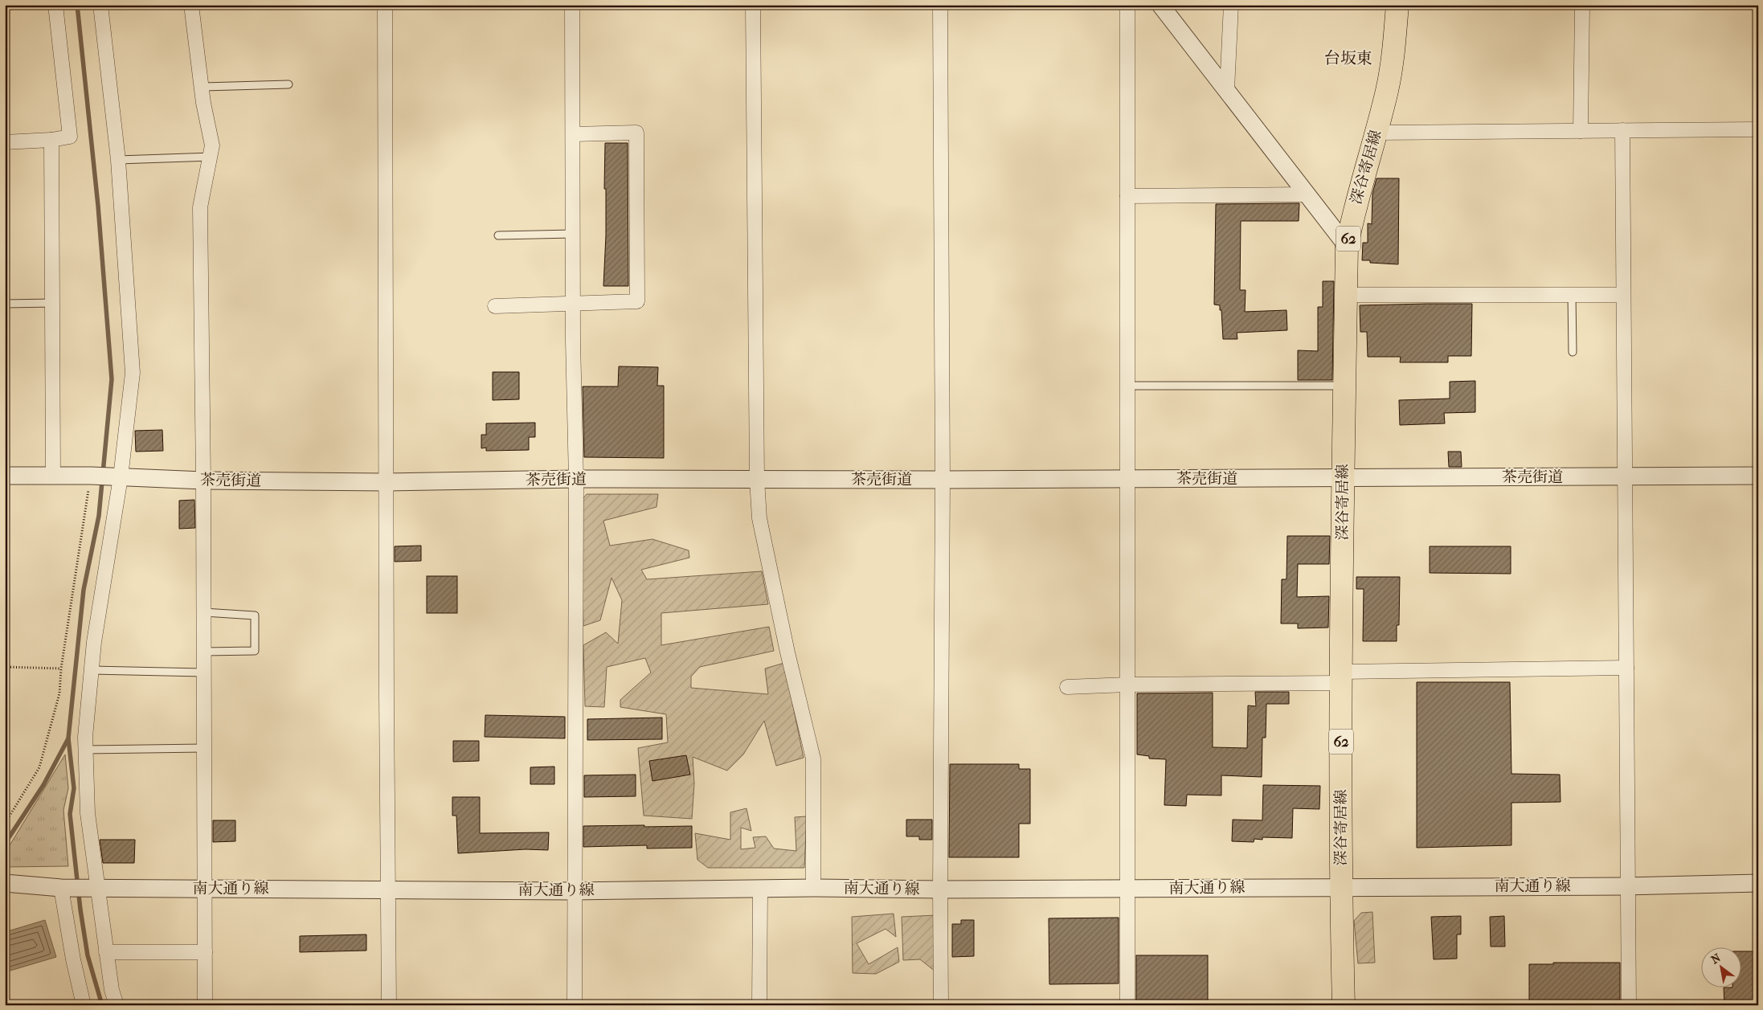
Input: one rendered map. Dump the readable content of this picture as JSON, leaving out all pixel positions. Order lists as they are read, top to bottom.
{
  "streets": {
    "main road": ["深谷寄居線", "62"],
    "street": ["茶売街道", "南大通り線"]
  },
  "crossings": [
    ["深谷寄居線", "茶売街道"],
    ["深谷寄居線", "南大通り線"]
  ],
  "districts": ["台坂東"],
  "north": "top left"
}
